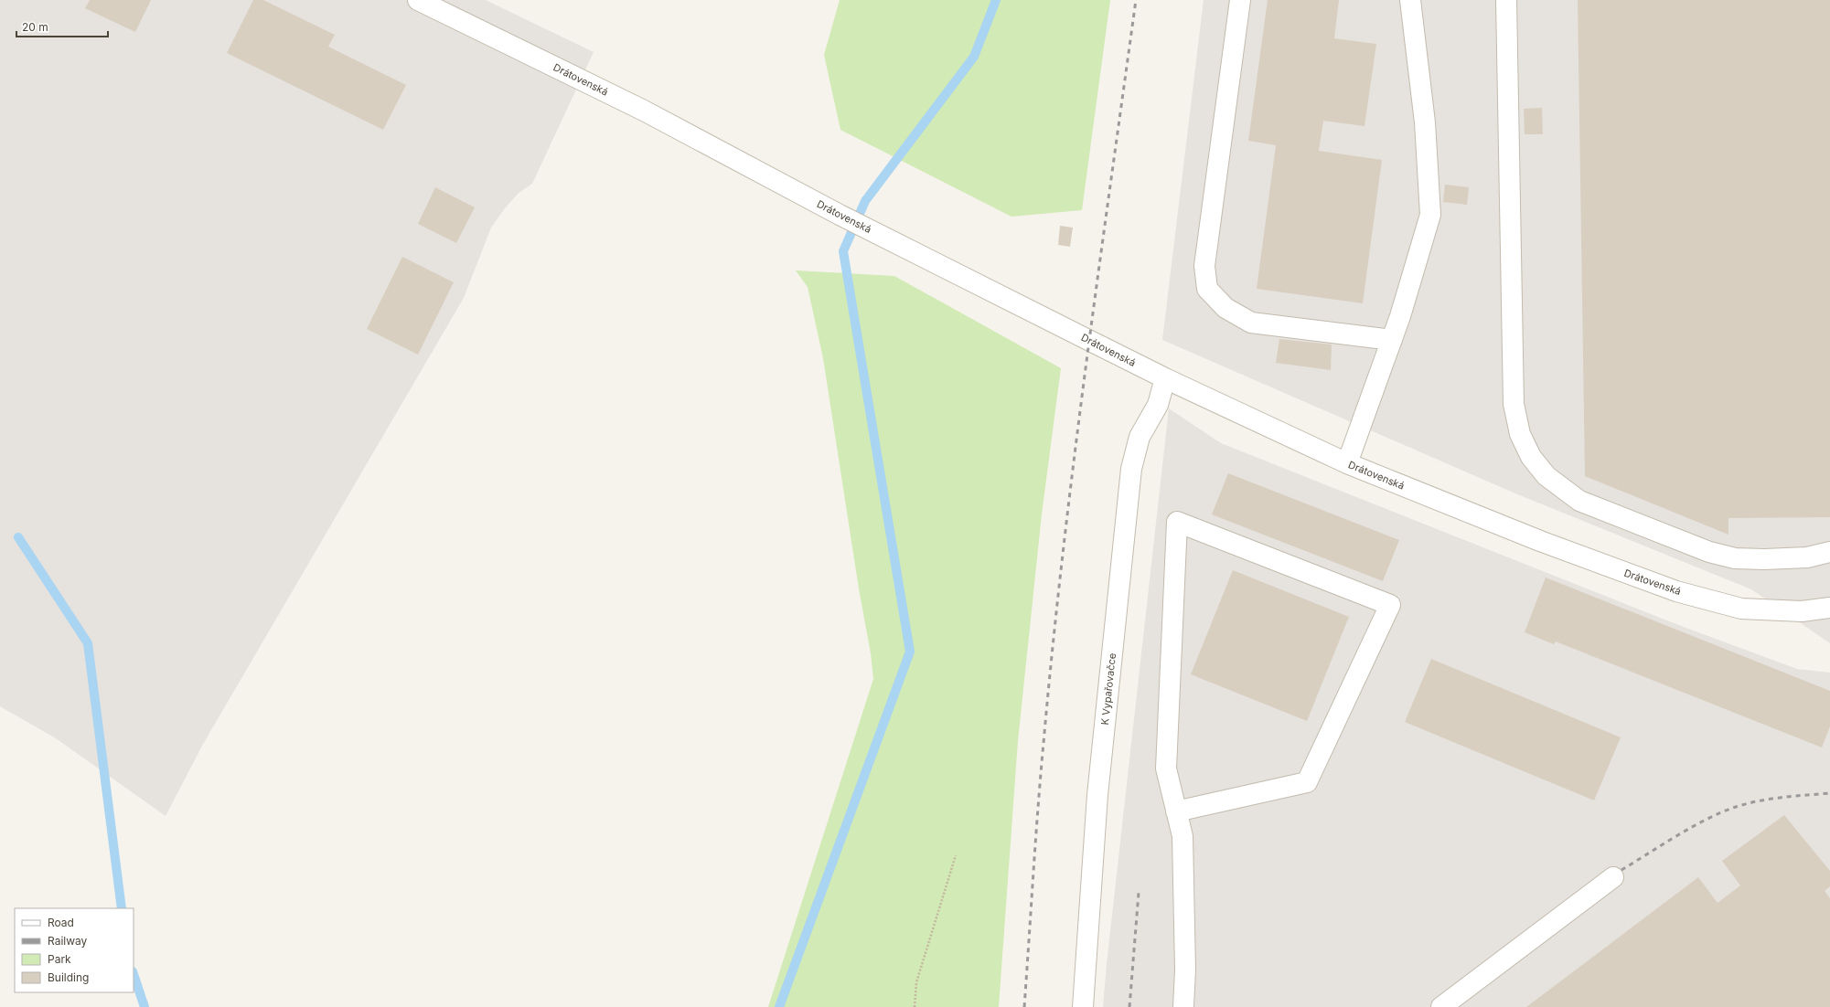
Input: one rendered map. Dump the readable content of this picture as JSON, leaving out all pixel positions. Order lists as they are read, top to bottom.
{
  "streets": {
    "street": ["Drátovenská", "K Vypařovačce"]
  },
  "crossings": [
    ["Drátovenská", "K Vypařovačce"]
  ],
  "legend": [
    "Road",
    "Railway",
    "Park",
    "Building"
  ],
  "scale_bar": "20 m"
}
